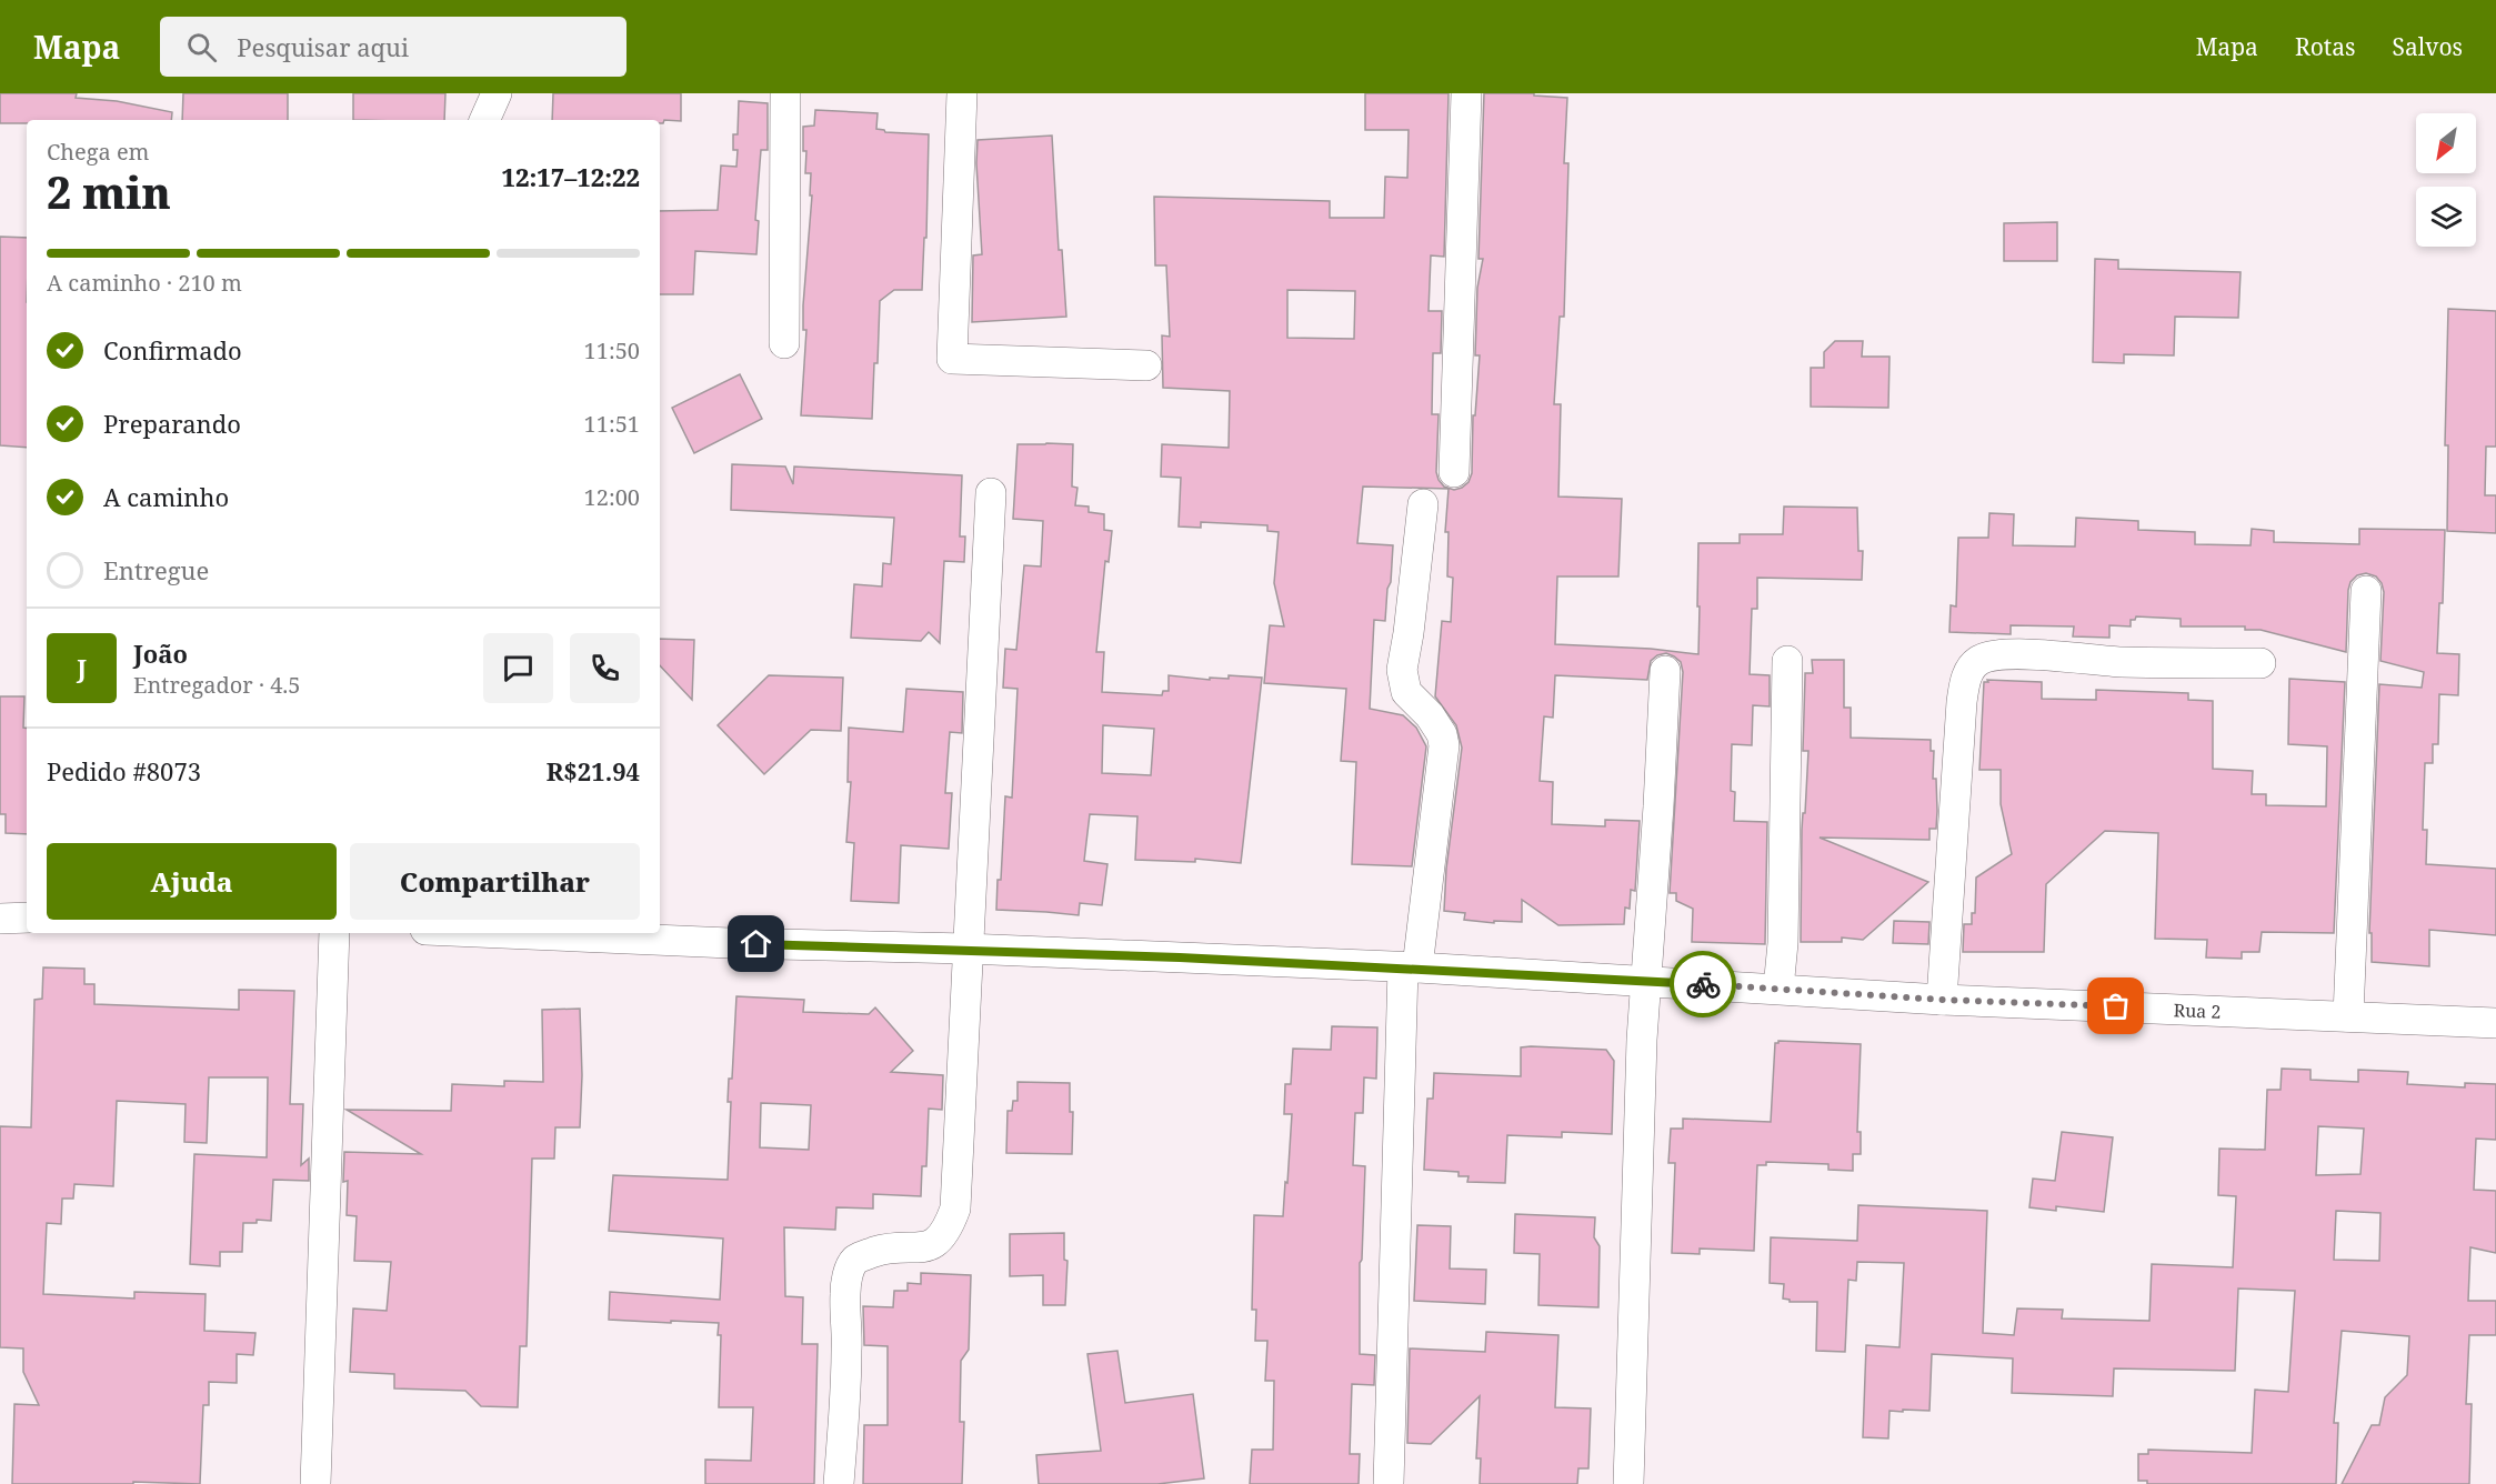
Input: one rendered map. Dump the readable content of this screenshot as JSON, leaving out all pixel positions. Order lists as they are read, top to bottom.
{
  "streets": {
    "street": ["Rua 2"]
  },
  "north": "bottom left",
  "page": {
    "header": "Mapa",
    "search": "Pesquisar aqui",
    "nav": ["Mapa", "Rotas", "Salvos"],
    "heading": ["2 min", "Chega em", "12:17–12:22"],
    "panel": [
      "João",
      "Entregador · 4.5",
      "Pedido #8073",
      "R$21.94"
    ],
    "bar": "A caminho · 210 m",
    "list": [
      ["Confirmado", "11:50"],
      ["Preparando", "11:51"],
      ["A caminho", "12:00"],
      "Entregue"
    ],
    "round": "J",
    "buttons": ["Ajuda", "Compartilhar"]
  }
}
